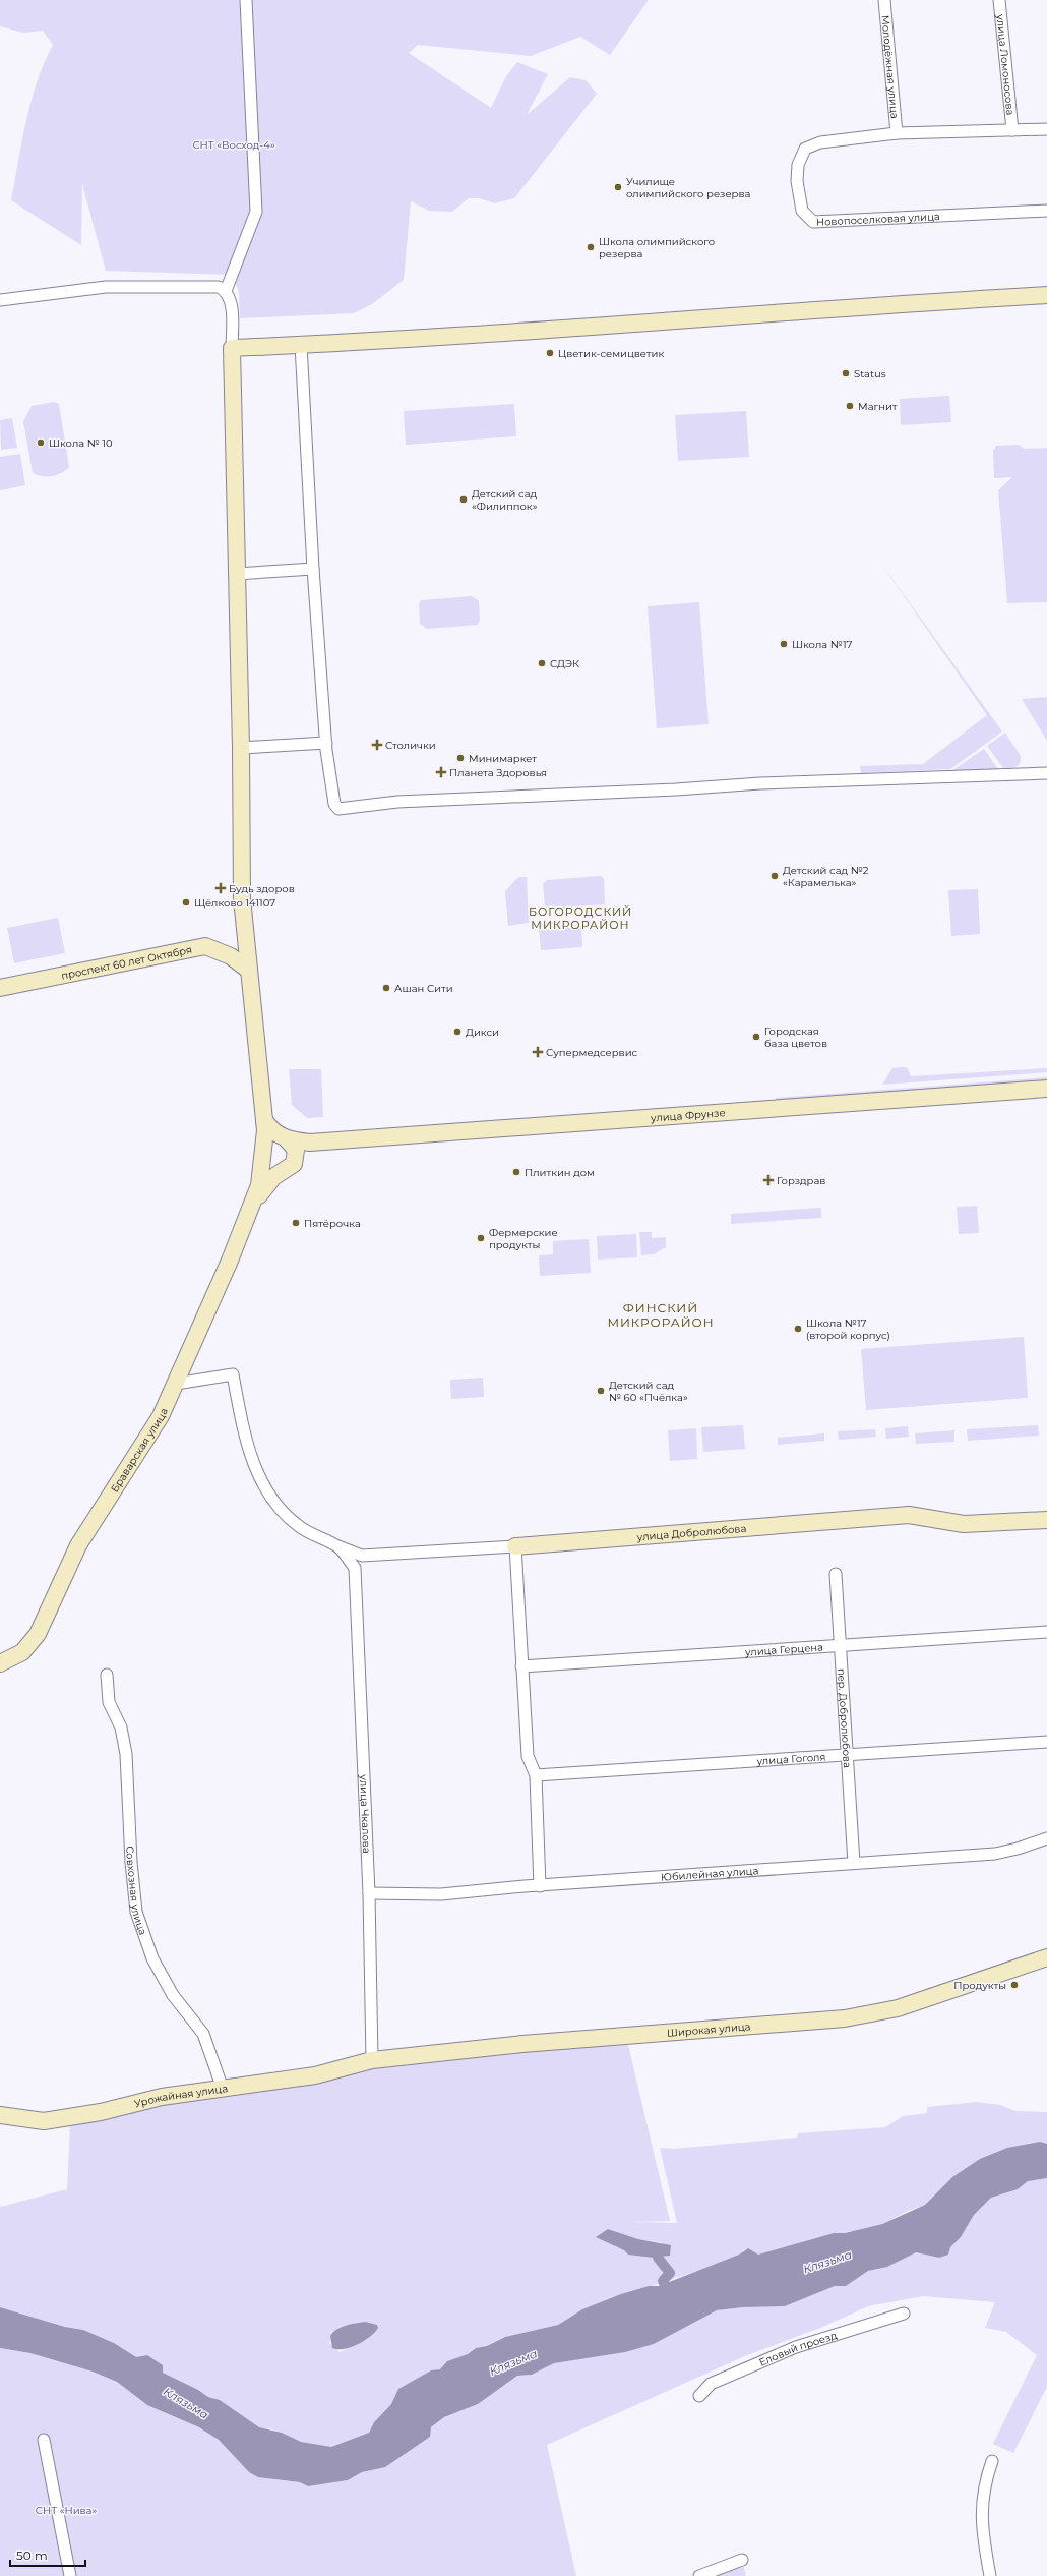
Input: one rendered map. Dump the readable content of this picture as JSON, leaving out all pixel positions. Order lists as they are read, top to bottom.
{
  "streets": {
    "street": [
      "улица Ломоносова",
      "Молодёжная улица",
      "Новопоселковая улица",
      "проспект 60 лет Октября",
      "улица Фрунзе",
      "Браварская улица",
      "улица Добролюбова",
      "улица Герцена",
      "пер. Добролюбова",
      "улица Гоголя",
      "улица Чкалова",
      "Юбилейная улица",
      "Совхозная улица",
      "Широкая улица",
      "Урожайная улица",
      "Еловый проезд"
    ]
  },
  "crossings": [
    ["улица Ломоносова", "Новопоселковая улица"],
    ["Молодёжная улица", "Новопоселковая улица"],
    ["Браварская улица", "улица Добролюбова"],
    ["улица Добролюбова", "улица Чкалова"],
    ["улица Герцена", "пер. Добролюбова"],
    ["пер. Добролюбова", "улица Гоголя"],
    ["пер. Добролюбова", "Юбилейная улица"],
    ["улица Чкалова", "Юбилейная улица"],
    ["улица Чкалова", "Широкая улица"],
    ["улица Чкалова", "Урожайная улица"],
    ["Совхозная улица", "Урожайная улица"],
    ["Широкая улица", "Урожайная улица"]
  ],
  "districts": ["БОГОРОДСКИЙ МИКРОРАЙОН", "ФИНСКИЙ МИКРОРАЙОН"],
  "water": ["Клязьма"],
  "parks": ["СНТ «Восход-4»", "СНТ «Нива»"],
  "places": {
    "other": [
      "Училище олимпийского резерва",
      "Школа олимпийского резерва",
      "Цветик-семицветик",
      "Status",
      "Магнит",
      "Школа № 10",
      "Детский сад «Филиппок»",
      "Школа №17",
      "СДЭК",
      "Минимаркет",
      "Детский сад №2 «Карамелька»",
      "Щёлково 141107",
      "Ашан Сити",
      "Дикси",
      "Городская база цветов",
      "Плиткин дом",
      "Пятёрочка",
      "Фермерские продукты",
      "Школа №17 (второй корпус)",
      "Детский сад № 60 «Пчёлка»",
      "Продукты"
    ],
    "health": [
      "Столички",
      "Планета Здоровья",
      "Будь здоров",
      "Супермедсервис",
      "Горздрав"
    ]
  },
  "scale_bar": "50 m"
}
